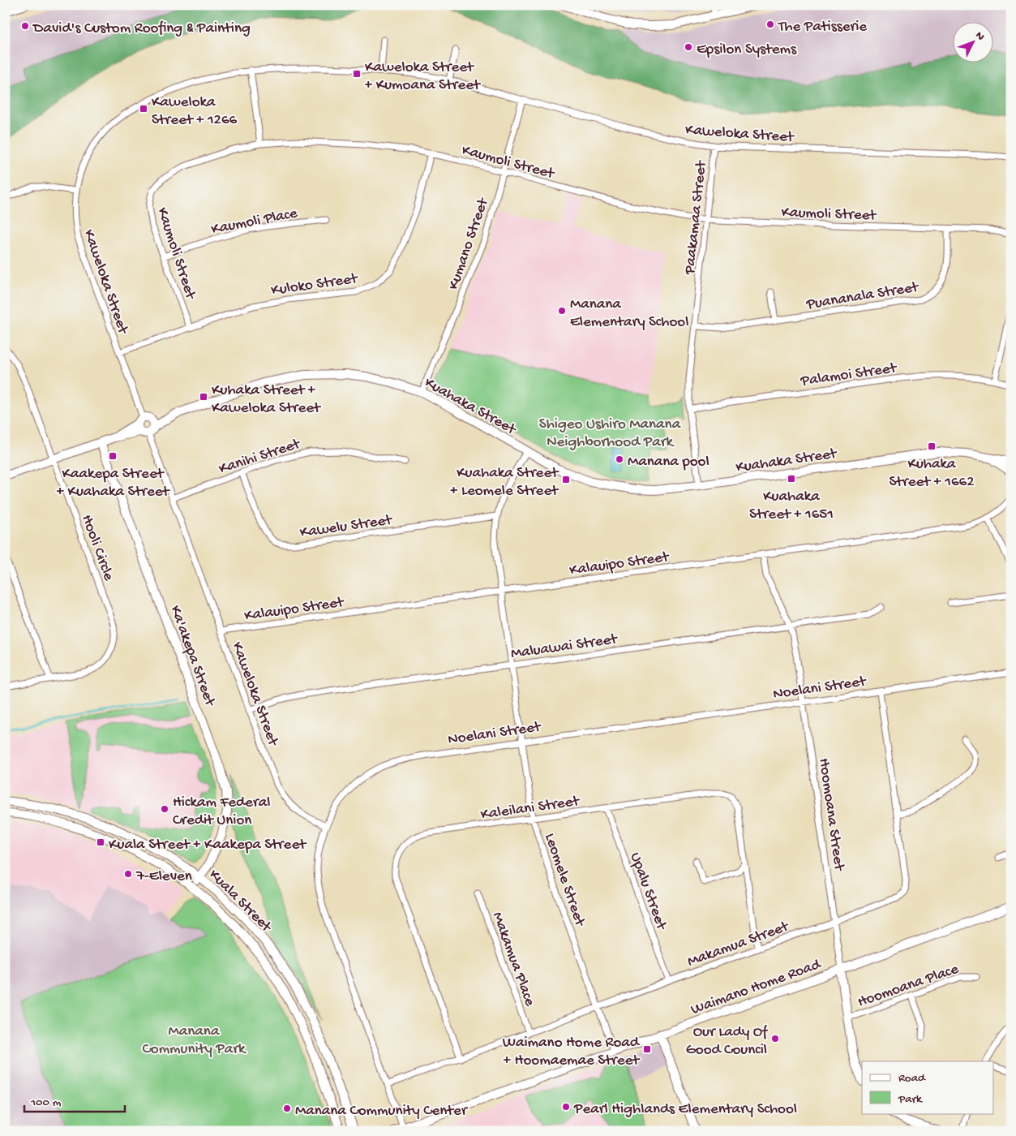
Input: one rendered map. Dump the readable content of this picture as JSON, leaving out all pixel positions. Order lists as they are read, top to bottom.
{
  "streets": {
    "street": [
      "Kaweloka Street",
      "Kaumoli Street",
      "Paakamaa Street",
      "Kaumoli Place",
      "Kumano Street",
      "Kuloko Street",
      "Puananala Street",
      "Palamoi Street",
      "Kuahaka Street",
      "Kanihi Street",
      "Kawelu Street",
      "Hooli Circle",
      "Kalauipo Street",
      "Maluawai Street",
      "Ka'akepa Street",
      "Noelani Street",
      "Kaleilani Street",
      "Hoomoana Street",
      "Leomele Street",
      "Upalu Street",
      "Kuala Street",
      "Makamua Street",
      "Makamua Place",
      "Hoomoana Place",
      "Waimano Home Road"
    ]
  },
  "crossings": [
    ["Kaweloka Street", "Paakamaa Street"],
    ["Kaweloka Street", "Kumano Street"],
    ["Kaweloka Street", "Kuloko Street"],
    ["Kaweloka Street", "Kuahaka Street"],
    ["Kaweloka Street", "Kanihi Street"],
    ["Kaweloka Street", "Kalauipo Street"],
    ["Kaweloka Street", "Maluawai Street"],
    ["Kaweloka Street", "Noelani Street"],
    ["Kaumoli Street", "Paakamaa Street"],
    ["Kaumoli Street", "Kaumoli Place"],
    ["Kaumoli Street", "Kumano Street"],
    ["Kaumoli Street", "Kuloko Street"],
    ["Kaumoli Street", "Puananala Street"],
    ["Paakamaa Street", "Puananala Street"],
    ["Paakamaa Street", "Palamoi Street"],
    ["Paakamaa Street", "Kuahaka Street"],
    ["Kumano Street", "Kuahaka Street"],
    ["Kuahaka Street", "Hooli Circle"],
    ["Kuahaka Street", "Ka'akepa Street"],
    ["Kuahaka Street", "Leomele Street"],
    ["Kanihi Street", "Kawelu Street"],
    ["Kawelu Street", "Leomele Street"],
    ["Kalauipo Street", "Hoomoana Street"],
    ["Kalauipo Street", "Leomele Street"],
    ["Maluawai Street", "Hoomoana Street"],
    ["Maluawai Street", "Leomele Street"],
    ["Ka'akepa Street", "Kuala Street"],
    ["Noelani Street", "Hoomoana Street"],
    ["Noelani Street", "Leomele Street"],
    ["Noelani Street", "Makamua Street"],
    ["Noelani Street", "Waimano Home Road"],
    ["Kaleilani Street", "Leomele Street"],
    ["Kaleilani Street", "Upalu Street"],
    ["Kaleilani Street", "Makamua Street"],
    ["Hoomoana Street", "Makamua Street"],
    ["Hoomoana Street", "Hoomoana Place"],
    ["Hoomoana Street", "Waimano Home Road"],
    ["Leomele Street", "Makamua Street"],
    ["Leomele Street", "Waimano Home Road"],
    ["Upalu Street", "Makamua Street"],
    ["Makamua Street", "Makamua Place"]
  ],
  "parks": ["Shigeo Ushiro Manana Neighborhood Park", "Manana Community Park"],
  "places": {
    "other": [
      "The Patisserie",
      "David's Custom Roofing & Painting",
      "Epsilon Systems",
      "Manana Elementary School",
      "Manana pool",
      "Hickam Federal Credit Union",
      "7-Eleven",
      "Our Lady Of Good Council",
      "Pearl Highlands Elementary School",
      "Manana Community Center"
    ],
    "transit": [
      "Kaweloka Street + Kumoana Street",
      "Kaweloka Street + 1266",
      "Kuhaka Street + Kaweloka Street",
      "Kuhaka Street + 1662",
      "Kaakepa Street + Kuahaka Street",
      "Kuahaka Street + 1651",
      "Kuahaka Street + Leomele Street",
      "Kuala Street + Kaakepa Street",
      "Waimano Home Road + Hoomaemae Street"
    ]
  },
  "legend": ["Road", "Park"],
  "scale_bar": "100 m",
  "north": "top right"
}
